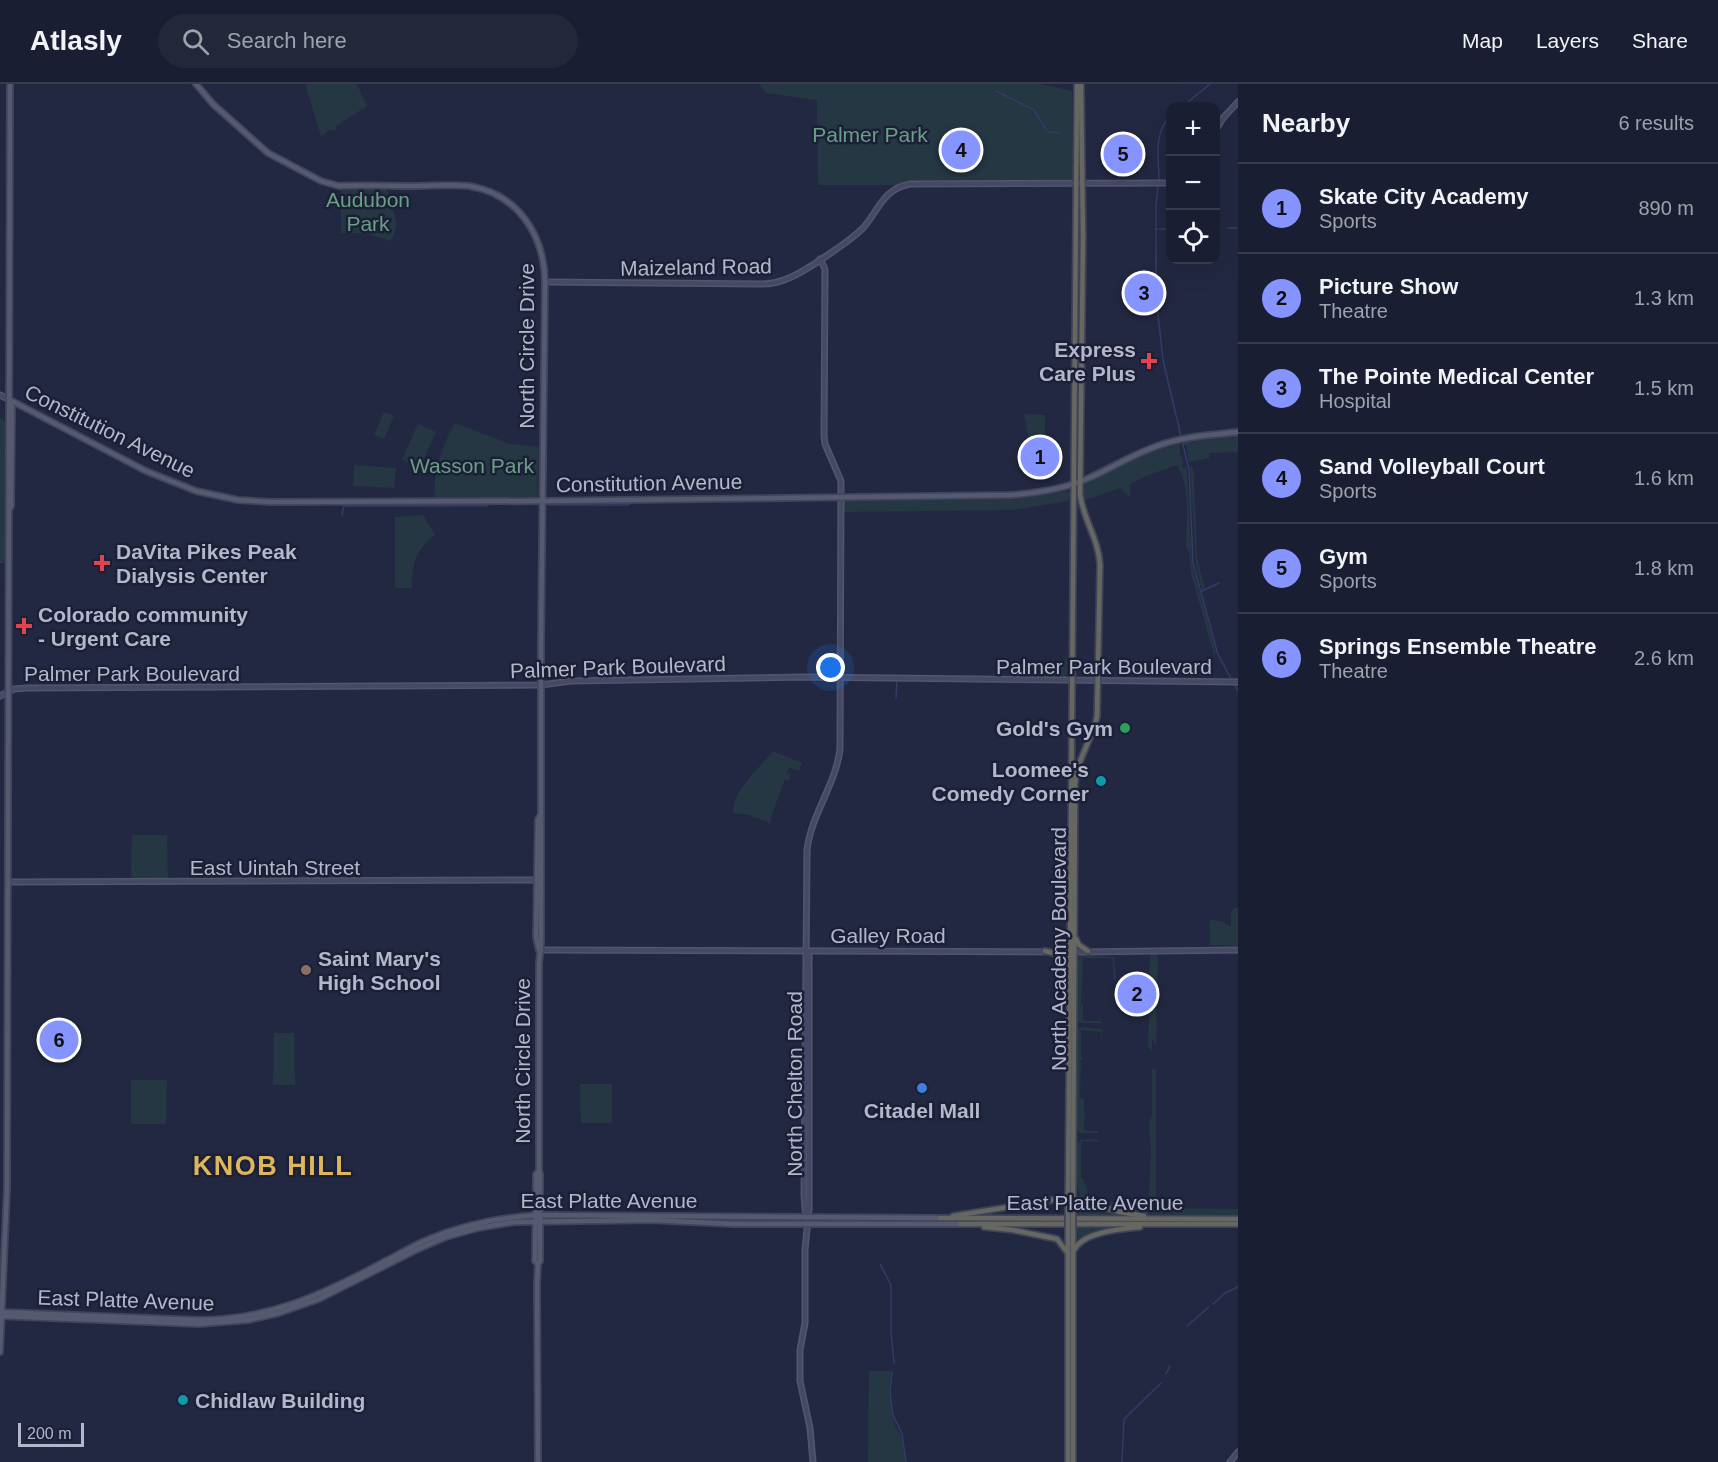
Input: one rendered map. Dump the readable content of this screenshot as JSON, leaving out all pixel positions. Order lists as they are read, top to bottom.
{
  "streets": {
    "highway": ["North Academy Boulevard", "East Platte Avenue"],
    "main road": [
      "Maizeland Road",
      "North Circle Drive",
      "Constitution Avenue",
      "Palmer Park Boulevard",
      "East Uintah Street",
      "Galley Road",
      "North Chelton Road"
    ]
  },
  "crossings": [
    ["Maizeland Road", "North Circle Drive"],
    ["Maizeland Road", "North Academy Boulevard"],
    ["Maizeland Road", "North Chelton Road"],
    ["North Circle Drive", "Constitution Avenue"],
    ["North Circle Drive", "Palmer Park Boulevard"],
    ["North Circle Drive", "East Uintah Street"],
    ["North Circle Drive", "Galley Road"],
    ["North Circle Drive", "East Platte Avenue"],
    ["Constitution Avenue", "North Academy Boulevard"],
    ["Constitution Avenue", "North Chelton Road"],
    ["Palmer Park Boulevard", "North Academy Boulevard"],
    ["Palmer Park Boulevard", "North Chelton Road"],
    ["Galley Road", "North Academy Boulevard"],
    ["Galley Road", "North Chelton Road"],
    ["North Chelton Road", "East Platte Avenue"]
  ],
  "districts": ["KNOB HILL"],
  "parks": ["Palmer Park", "Audubon Park", "Wasson Park"],
  "places": {
    "health": ["Express Care Plus", "DaVita Pikes Peak Dialysis Center", "Colorado community - Urgent Care"],
    "other": [
      "Gold's Gym",
      "Loomee's Comedy Corner",
      "Saint Mary's High School",
      "Citadel Mall",
      "Chidlaw Building"
    ]
  },
  "scale_bar": "200 m",
  "page": {
    "header": "Atlasly",
    "search": "Search here",
    "nav": ["Map", "Layers", "Share"],
    "heading": ["Nearby", "6 results"],
    "map_buttons": ["+", "−"],
    "pins": [
      "4",
      "5",
      "3",
      "1",
      "2",
      "6"
    ],
    "list": [
      {
        "mark": "1",
        "name": "Skate City Academy",
        "note": "Sports",
        "value": "890 m"
      },
      {
        "mark": "2",
        "name": "Picture Show",
        "note": "Theatre",
        "value": "1.3 km"
      },
      {
        "mark": "3",
        "name": "The Pointe Medical Center",
        "note": "Hospital",
        "value": "1.5 km"
      },
      {
        "mark": "4",
        "name": "Sand Volleyball Court",
        "note": "Sports",
        "value": "1.6 km"
      },
      {
        "mark": "5",
        "name": "Gym",
        "note": "Sports",
        "value": "1.8 km"
      },
      {
        "mark": "6",
        "name": "Springs Ensemble Theatre",
        "note": "Theatre",
        "value": "2.6 km"
      }
    ],
    "scale": "200 m"
  }
}
